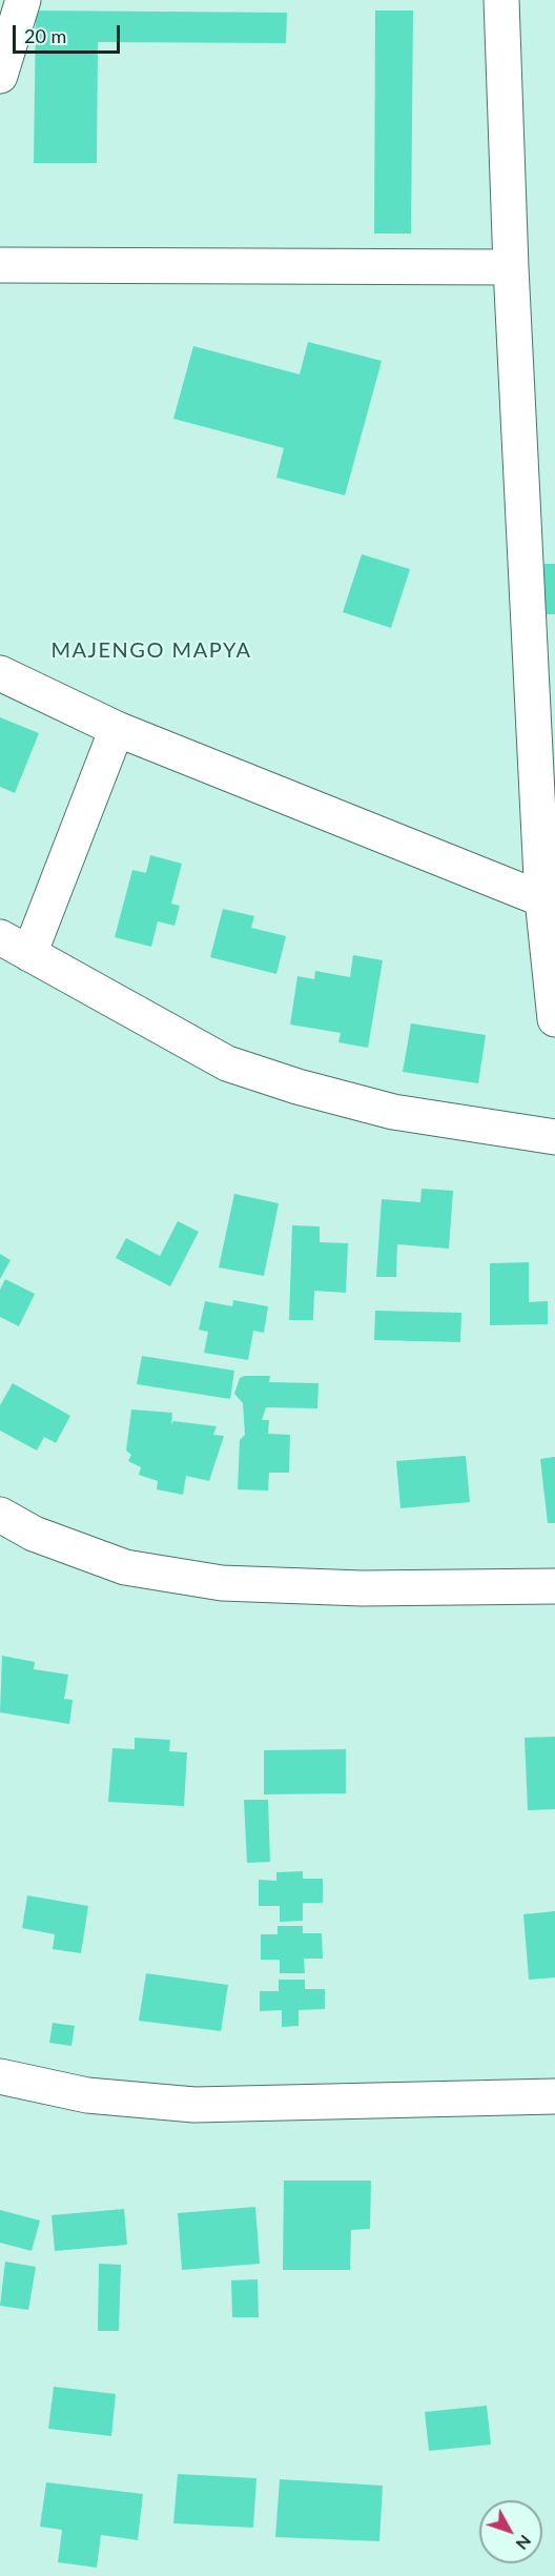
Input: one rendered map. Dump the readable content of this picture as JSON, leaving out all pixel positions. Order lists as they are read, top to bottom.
{
  "districts": ["MAJENGO MAPYA"],
  "scale_bar": "20 m",
  "north": "bottom right"
}
